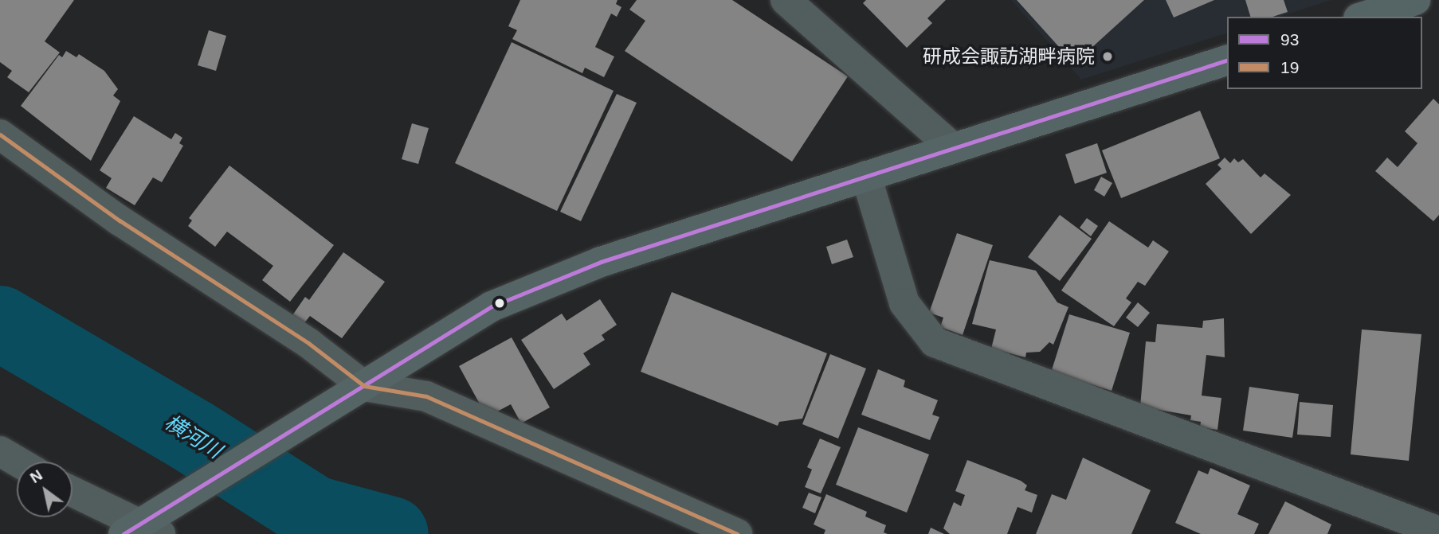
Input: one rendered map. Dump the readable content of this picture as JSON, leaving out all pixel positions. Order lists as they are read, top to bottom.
{
  "water": ["横河川"],
  "places": ["研成会諏訪湖畔病院"],
  "lines": ["transit line 93", "transit line 19"],
  "legend": ["93", "19"],
  "north": "top left"
}
